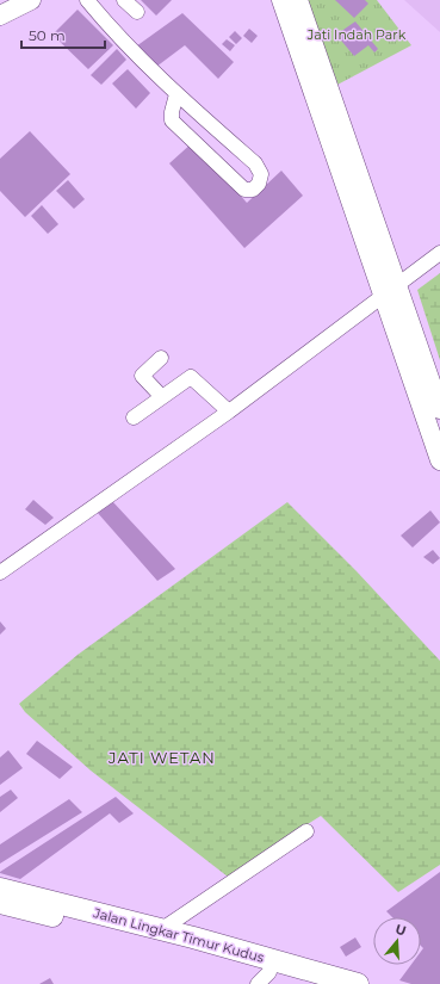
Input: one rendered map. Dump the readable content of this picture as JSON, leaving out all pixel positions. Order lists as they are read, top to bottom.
{
  "streets": {
    "highway": ["Jalan Lingkar Timur Kudus"]
  },
  "districts": ["JATI WETAN"],
  "parks": ["Jati Indah Park"],
  "scale_bar": "50 m",
  "north": "top"
}
